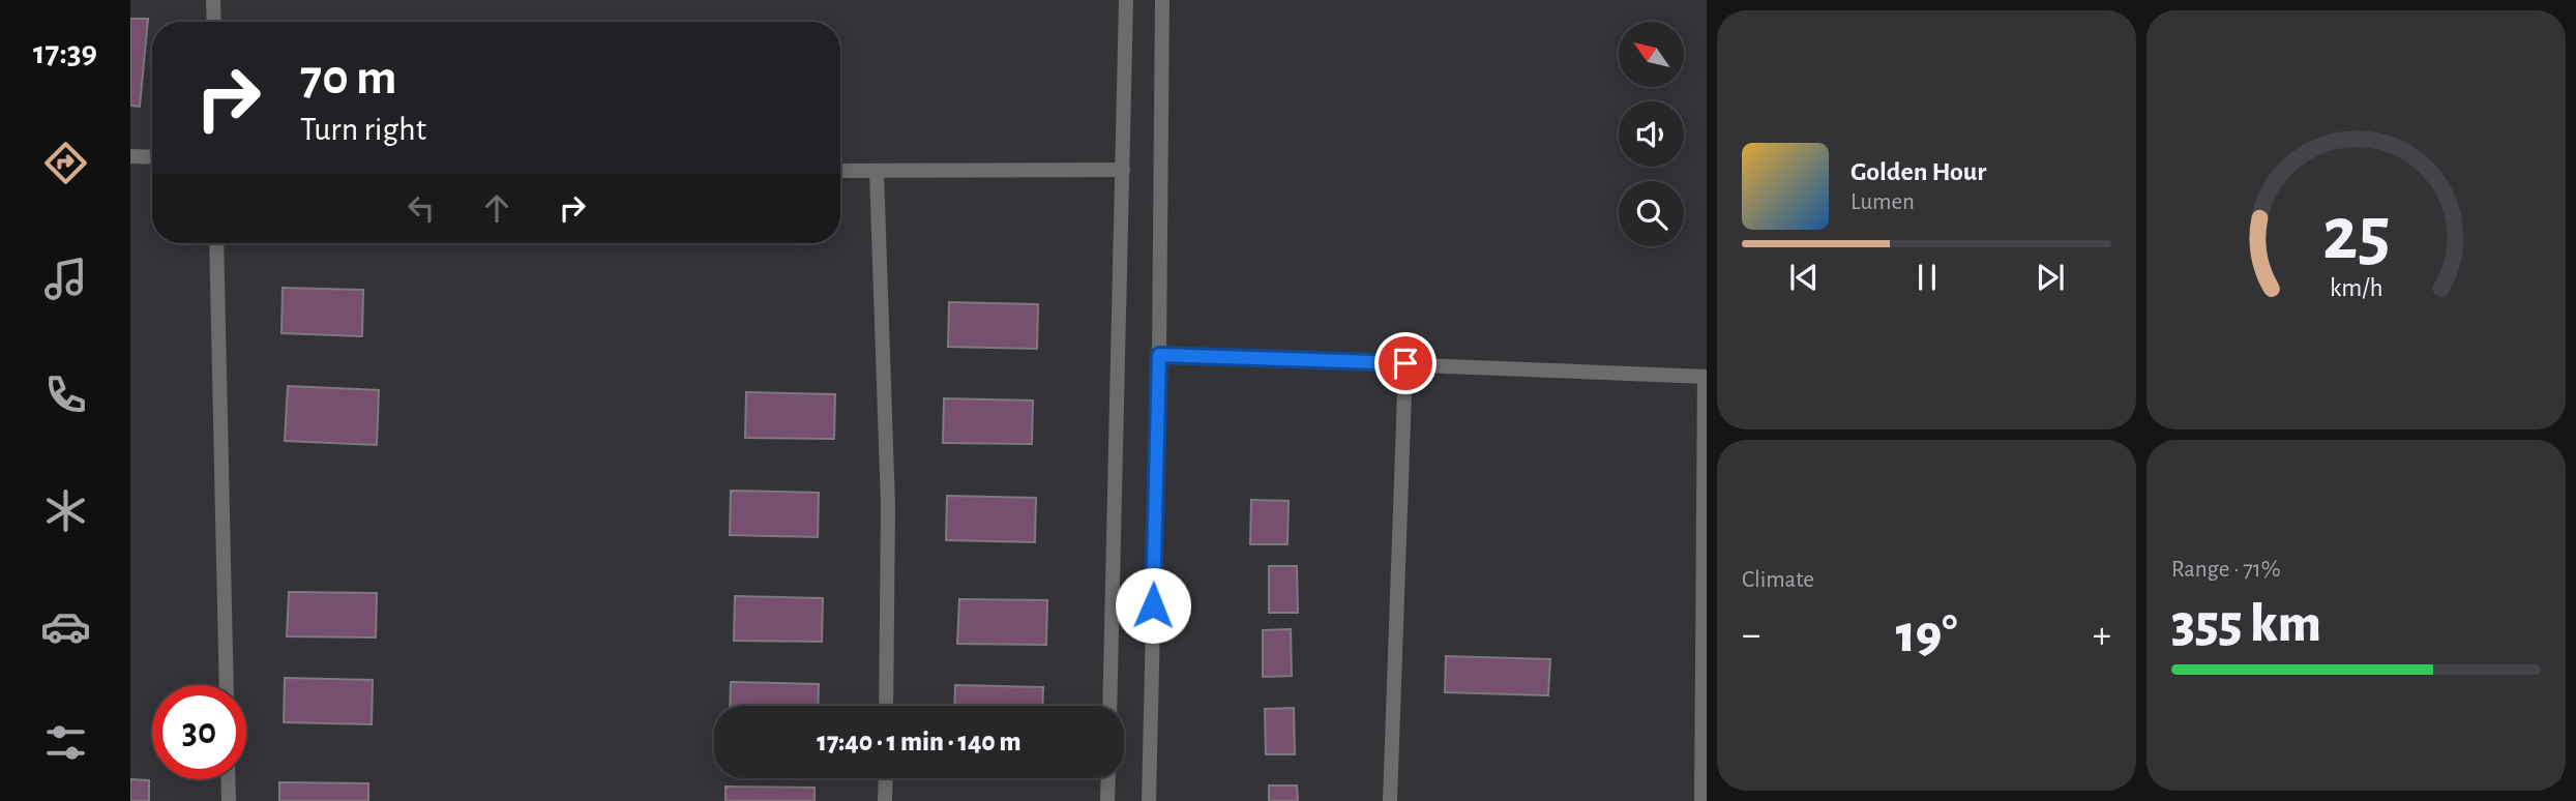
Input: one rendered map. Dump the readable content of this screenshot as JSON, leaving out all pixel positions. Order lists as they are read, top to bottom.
{
  "north": "top left",
  "page": {
    "tabs": "17:39",
    "turn": ["70 m", "Turn right"],
    "song": ["Golden Hour", "Lumen"],
    "tile": [
      "Climate",
      ["Range · 71%", "355 km"]
    ],
    "heat": ["−", "19°", "+"],
    "limit": "30",
    "trip": "17:40 · 1 min · 140 m",
    "gauge": ["25", "km/h"]
  }
}
